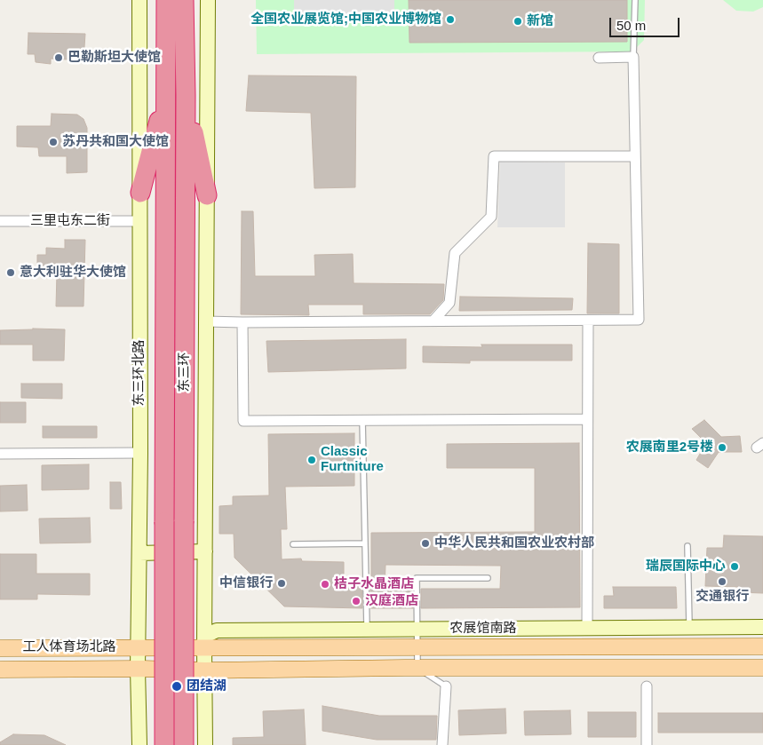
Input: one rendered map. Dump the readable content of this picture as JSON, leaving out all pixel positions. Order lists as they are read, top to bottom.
{
  "streets": {
    "highway": ["东三环"],
    "main road": ["农展馆南路", "工人体育场北路"],
    "street": ["三里屯东二街", "东三环北路"]
  },
  "crossings": [
    ["三里屯东二街", "东三环北路"],
    ["东三环北路", "工人体育场北路"],
    ["农展馆南路", "工人体育场北路"]
  ],
  "places": [
    "全国农业展览馆;中国农业博物馆",
    "新馆",
    "巴勒斯坦大使馆",
    "苏丹共和国大使馆",
    "意大利驻华大使馆",
    "农展南里2号楼",
    "Classic Furtniture",
    "中华人民共和国农业农村部",
    "瑞辰国际中心",
    "交通银行",
    "中信银行",
    "桔子水晶酒店",
    "汉庭酒店",
    "团结湖"
  ],
  "scale_bar": "50 m"
}
